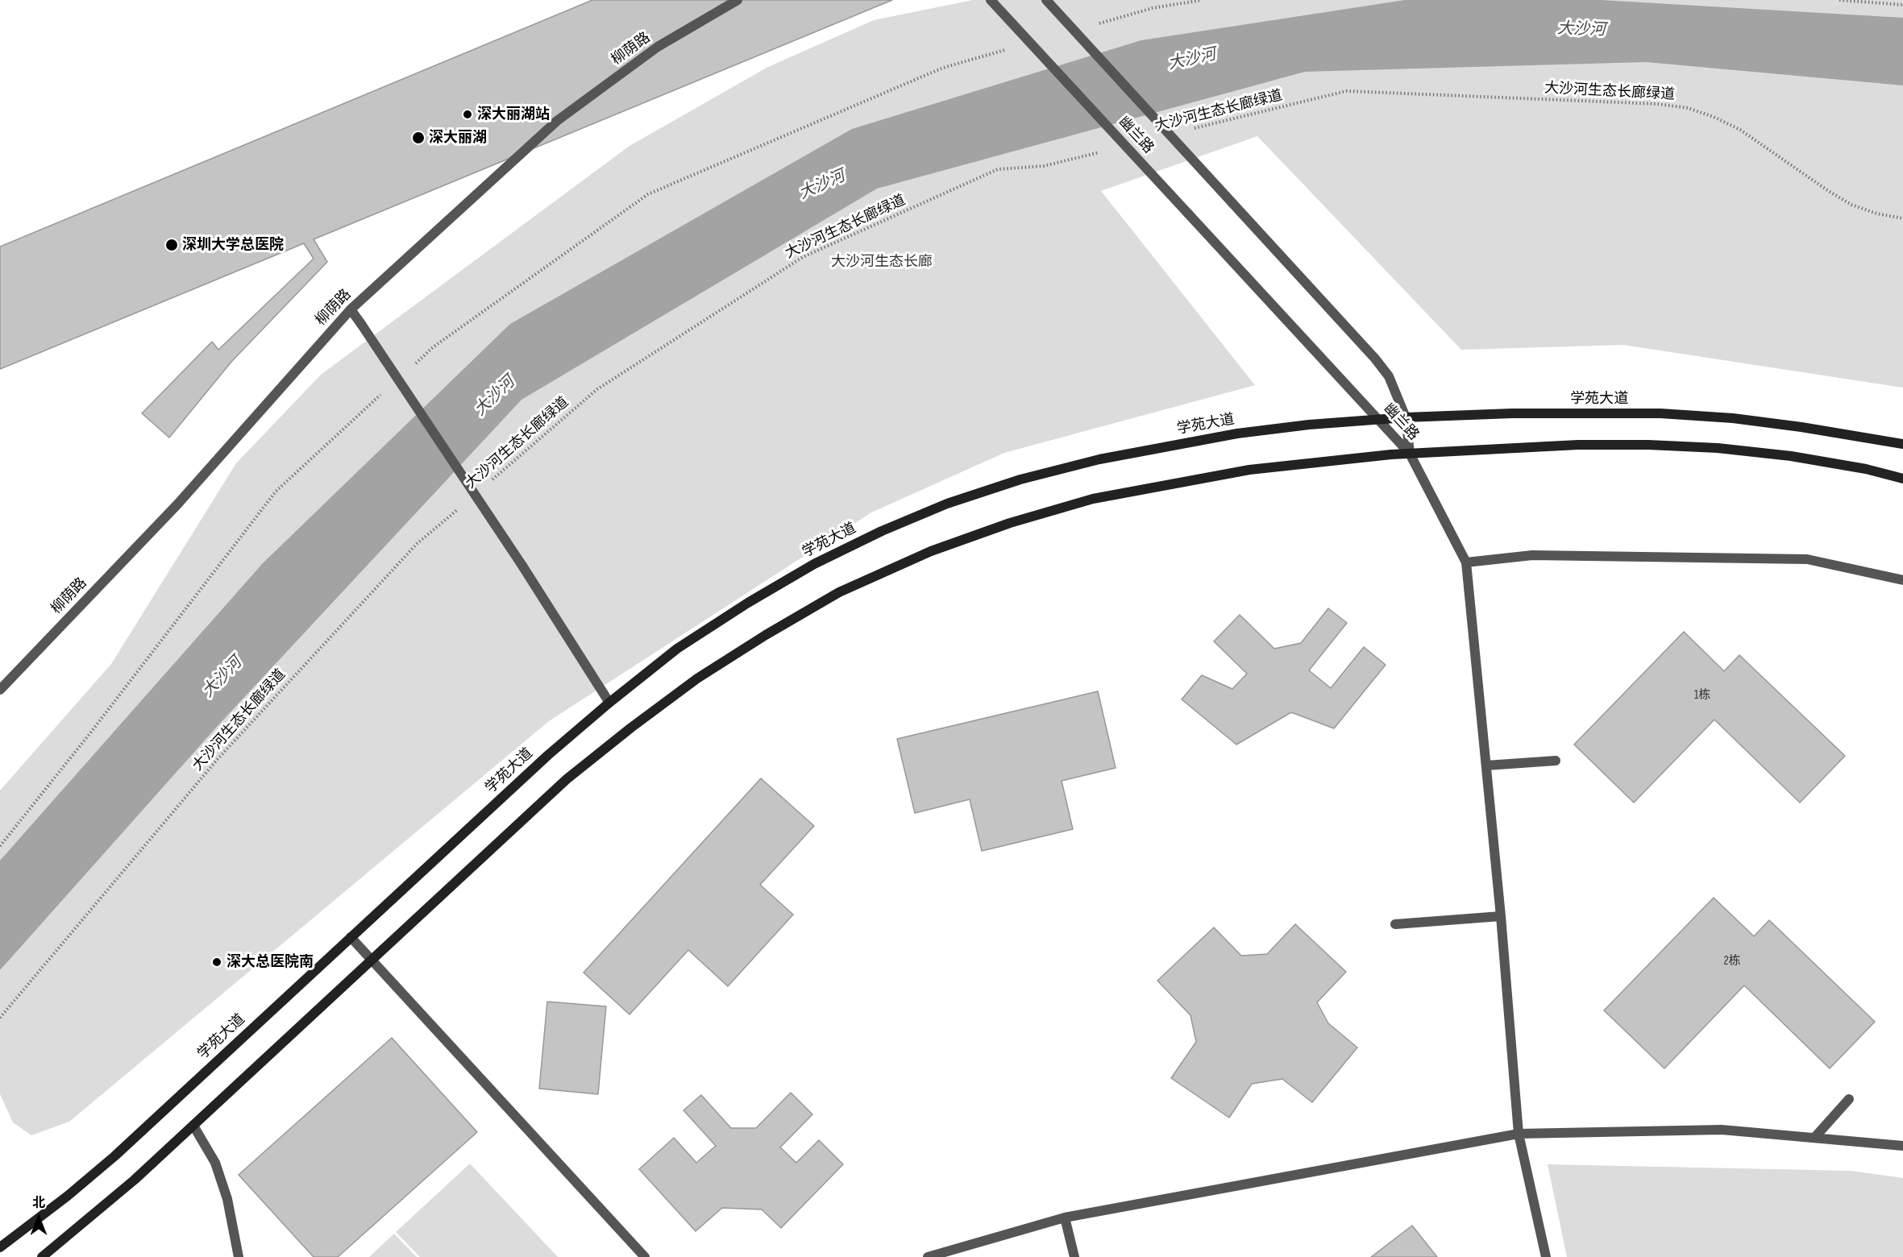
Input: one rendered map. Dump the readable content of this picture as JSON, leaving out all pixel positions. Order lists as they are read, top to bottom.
{
  "streets": {
    "main road": ["学苑大道"],
    "street": ["柳荫路", "幽兰路"],
    "path": ["大沙河生态长廊绿道"]
  },
  "crossings": [
    ["幽兰路", "学苑大道"]
  ],
  "water": ["大沙河"],
  "parks": ["大沙河生态长廊"],
  "places": [
    "深大丽湖站",
    "深大丽湖",
    "深圳大学总医院",
    "深大总医院南"
  ],
  "house_numbers": ["1栋", "2栋"],
  "north": "top"
}
